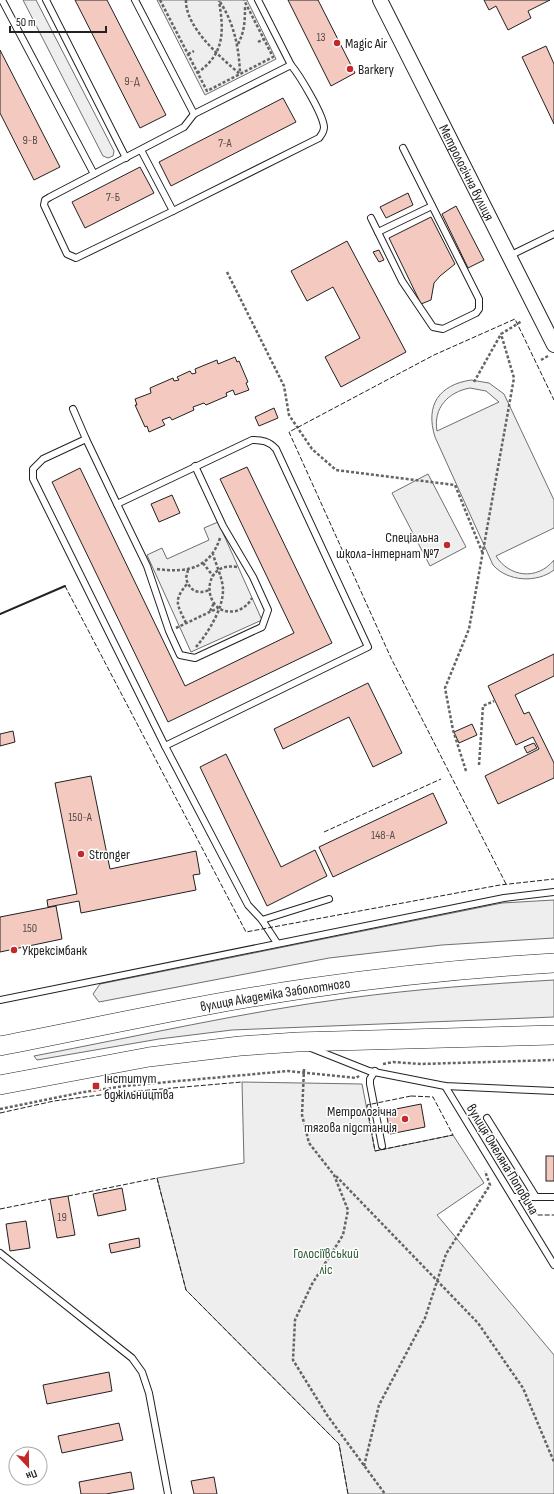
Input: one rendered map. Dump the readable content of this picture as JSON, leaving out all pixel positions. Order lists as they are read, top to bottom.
{
  "streets": {
    "highway": ["вулиця Академіка Заболотного"],
    "street": ["Метрологічна вулиця"],
    "lane": ["вулиця Омеляна Поповича"]
  },
  "parks": ["Голосіївський ліс"],
  "places": {
    "other": [
      "Magic Air",
      "Barkery",
      "Спеціальна школа-інтернат №7",
      "Stronger",
      "Укрексімбанк",
      "Метрологічна тягова підстанція"
    ],
    "transit": ["Інститут бджільництва"]
  },
  "house_numbers": [
    "13",
    "9-Д",
    "9-В",
    "7-А",
    "7-Б",
    "150-А",
    "148-А",
    "150",
    "19"
  ],
  "scale_bar": "50 m",
  "north": "bottom"
}
